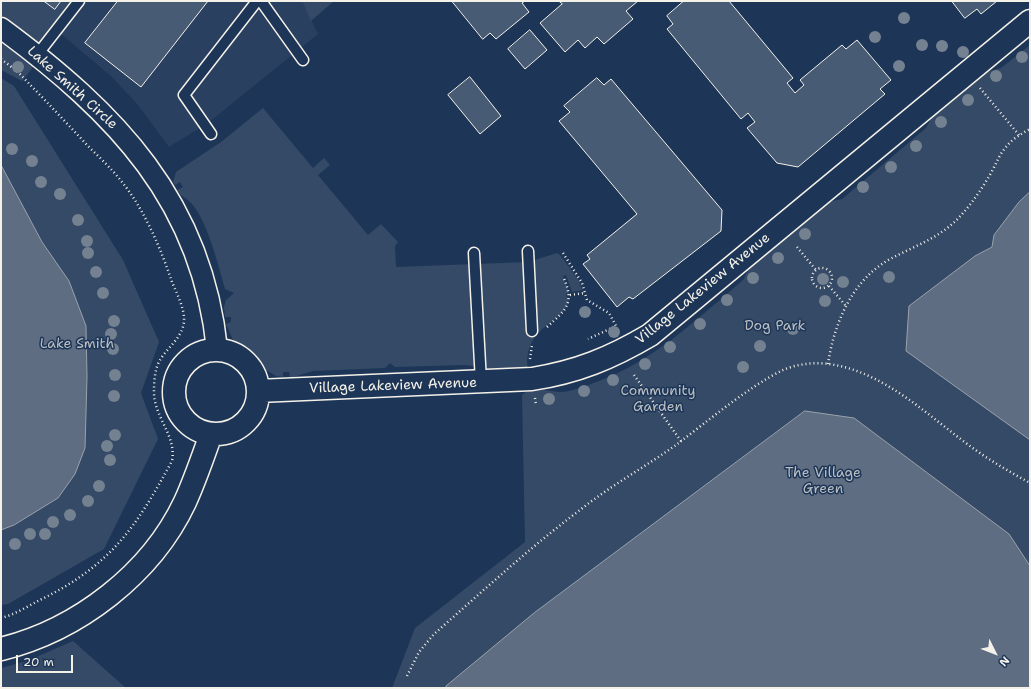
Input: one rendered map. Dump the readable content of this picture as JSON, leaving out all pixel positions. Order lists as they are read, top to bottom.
{
  "streets": {
    "street": ["Lake Smith Circle", "Village Lakeview Avenue"]
  },
  "crossings": [
    ["Lake Smith Circle", "Village Lakeview Avenue"]
  ],
  "parks": [
    "Dog Park",
    "Lake Smith",
    "Community Garden",
    "The Village Green"
  ],
  "scale_bar": "20 m",
  "north": "bottom right"
}
